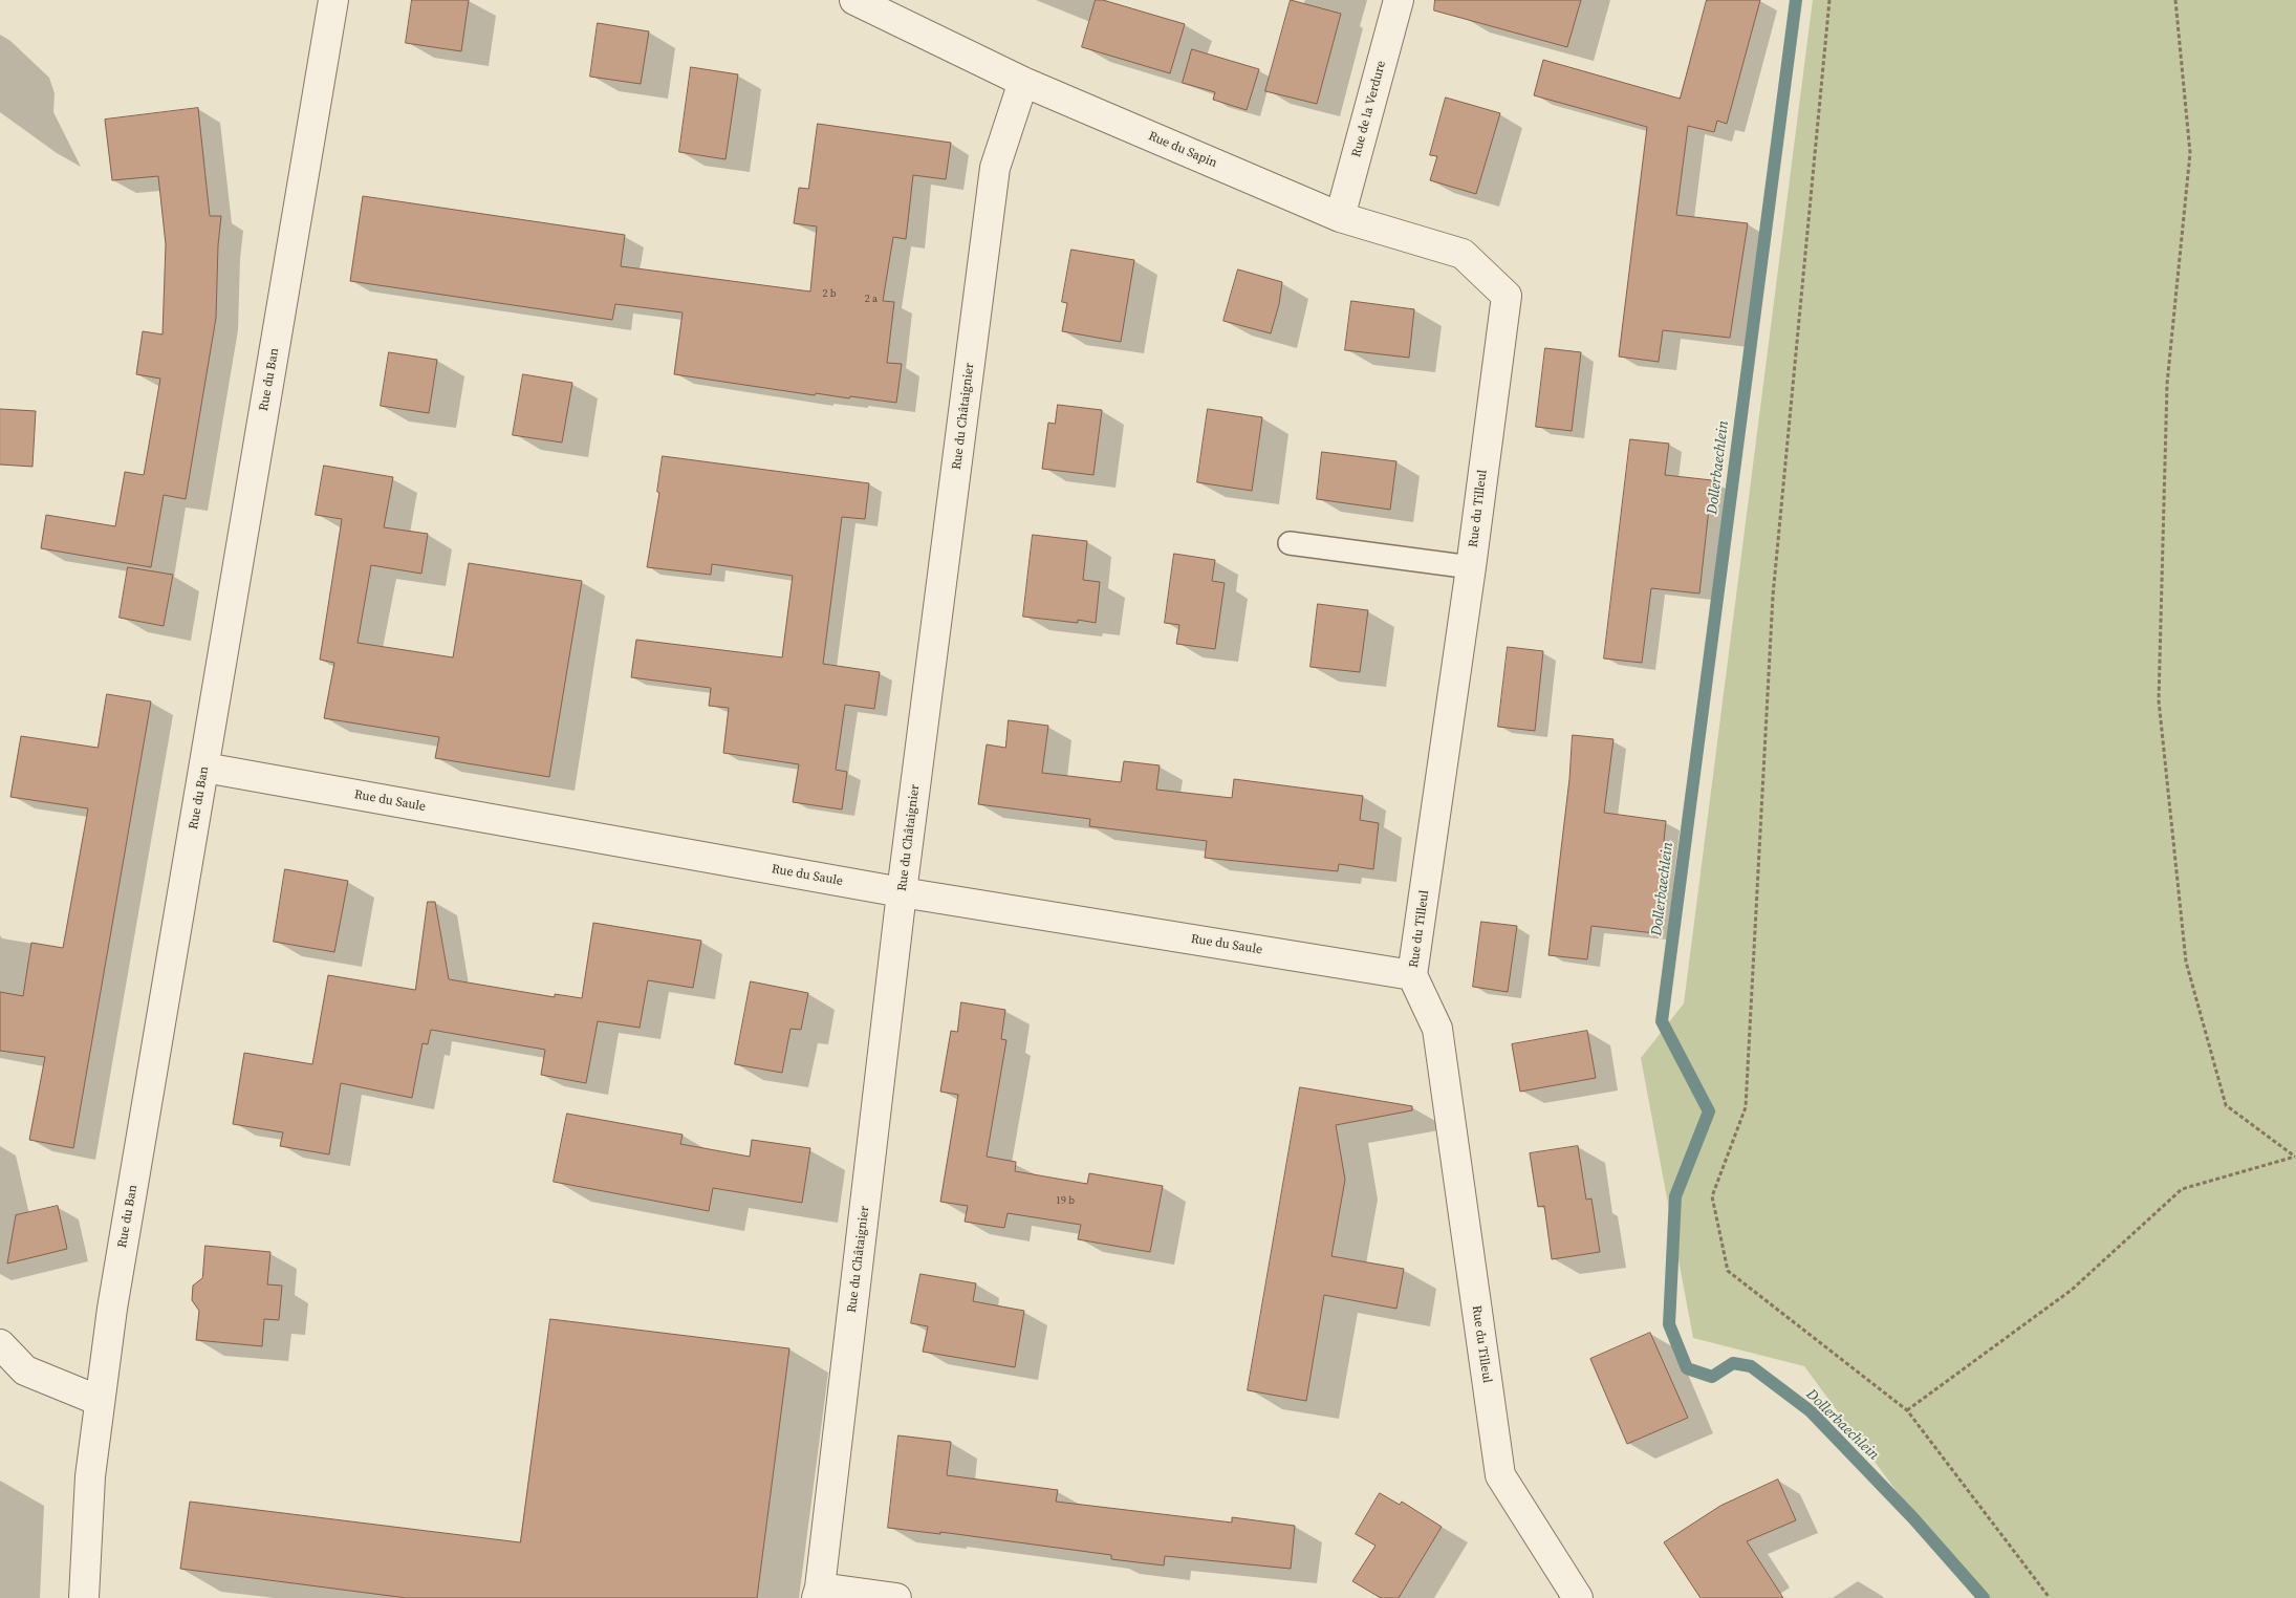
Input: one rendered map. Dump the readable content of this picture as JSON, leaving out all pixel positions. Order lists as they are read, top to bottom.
{
  "streets": {
    "street": [
      "Rue de la Verdure",
      "Rue du Sapin",
      "Rue du Ban",
      "Rue du Châtaignier",
      "Rue du Tilleul",
      "Rue du Saule"
    ]
  },
  "crossings": [
    ["Rue de la Verdure", "Rue du Sapin"],
    ["Rue du Sapin", "Rue du Châtaignier"],
    ["Rue du Sapin", "Rue du Tilleul"],
    ["Rue du Ban", "Rue du Saule"],
    ["Rue du Châtaignier", "Rue du Saule"],
    ["Rue du Tilleul", "Rue du Saule"]
  ],
  "water": ["Dollerbaechlein"],
  "house_numbers": ["2 b", "2 a", "19 b"]
}
